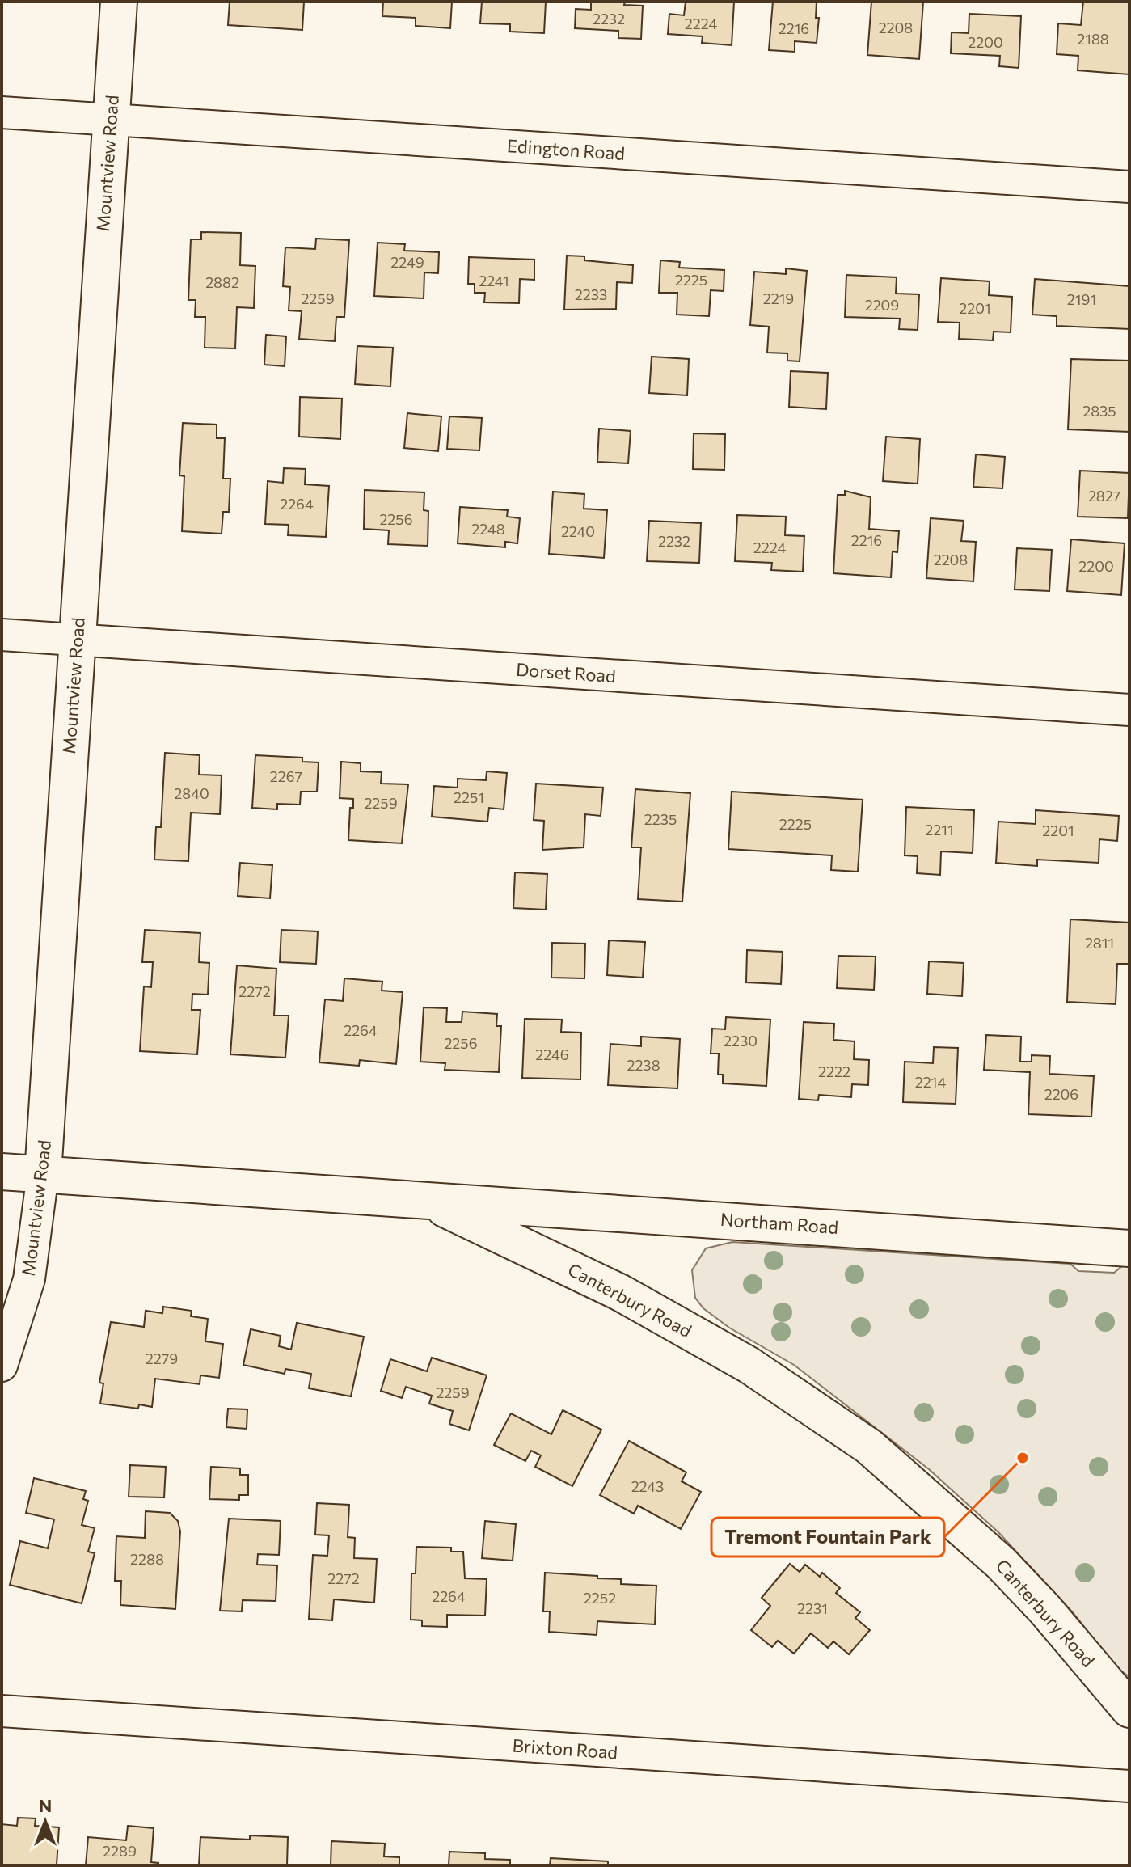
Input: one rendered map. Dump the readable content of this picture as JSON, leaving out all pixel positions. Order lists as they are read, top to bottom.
{
  "streets": {
    "street": [
      "Edington Road",
      "Mountview Road",
      "Dorset Road",
      "Northam Road",
      "Canterbury Road",
      "Brixton Road"
    ]
  },
  "crossings": [
    ["Edington Road", "Mountview Road"],
    ["Mountview Road", "Dorset Road"],
    ["Mountview Road", "Canterbury Road"],
    ["Northam Road", "Canterbury Road"]
  ],
  "places": ["Tremont Fountain Park"],
  "house_numbers": [
    "2232",
    "2224",
    "2208",
    "2216",
    "2188",
    "2200",
    "2249",
    "2225",
    "2241",
    "2882",
    "2233",
    "2259",
    "2219",
    "2191",
    "2209",
    "2201",
    "2835",
    "2827",
    "2264",
    "2256",
    "2248",
    "2240",
    "2216",
    "2232",
    "2224",
    "2208",
    "2200",
    "2267",
    "2840",
    "2251",
    "2259",
    "2235",
    "2225",
    "2211",
    "2201",
    "2811",
    "2272",
    "2264",
    "2230",
    "2256",
    "2246",
    "2238",
    "2222",
    "2214",
    "2206",
    "2279",
    "2259",
    "2243",
    "2288",
    "2272",
    "2264",
    "2252",
    "2231",
    "2289"
  ],
  "north": "top"
}
